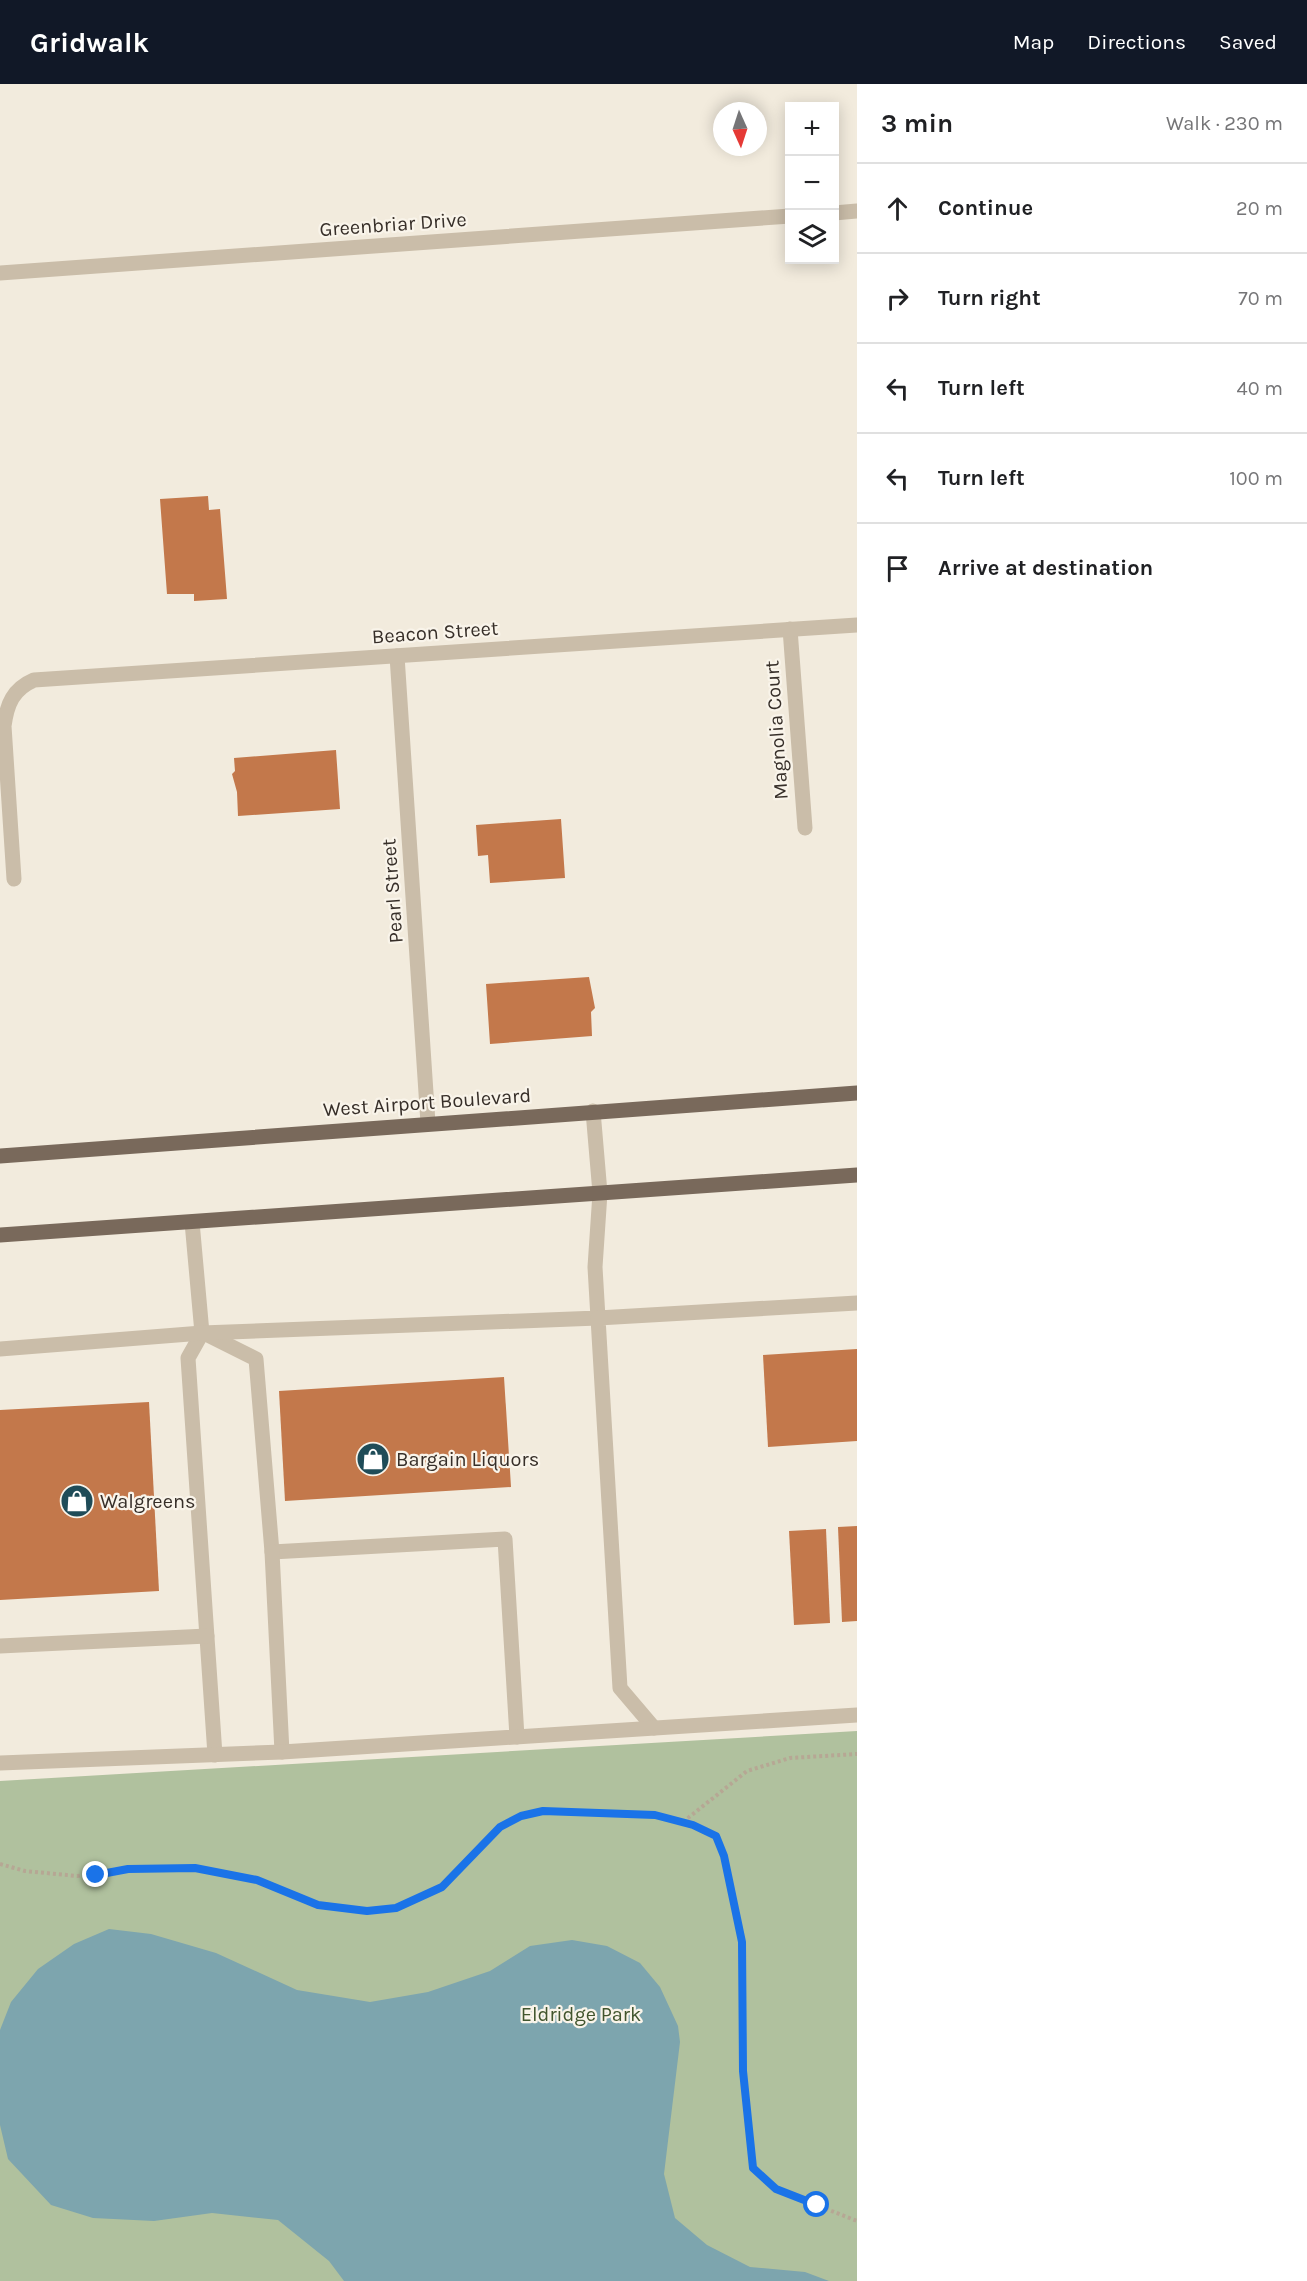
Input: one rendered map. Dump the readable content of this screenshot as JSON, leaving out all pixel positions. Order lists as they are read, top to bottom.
{
  "streets": {
    "main road": ["West Airport Boulevard"],
    "street": [
      "Greenbriar Drive",
      "Beacon Street",
      "Magnolia Court",
      "Pearl Street"
    ]
  },
  "crossings": [
    ["Beacon Street", "Magnolia Court"],
    ["Beacon Street", "Pearl Street"],
    ["Pearl Street", "West Airport Boulevard"]
  ],
  "parks": ["Eldridge Park"],
  "places": {
    "shop": ["Bargain Liquors", "Walgreens"]
  },
  "north": "bottom",
  "page": {
    "header": "Gridwalk",
    "nav": ["Map", "Directions", "Saved"],
    "heading": ["3 min", "Walk · 230 m"],
    "map_buttons": ["+", "−"],
    "list": [
      ["Continue", "20 m"],
      ["Turn right", "70 m"],
      ["Turn left", "40 m"],
      ["Turn left", "100 m"],
      "Arrive at destination"
    ]
  }
}
